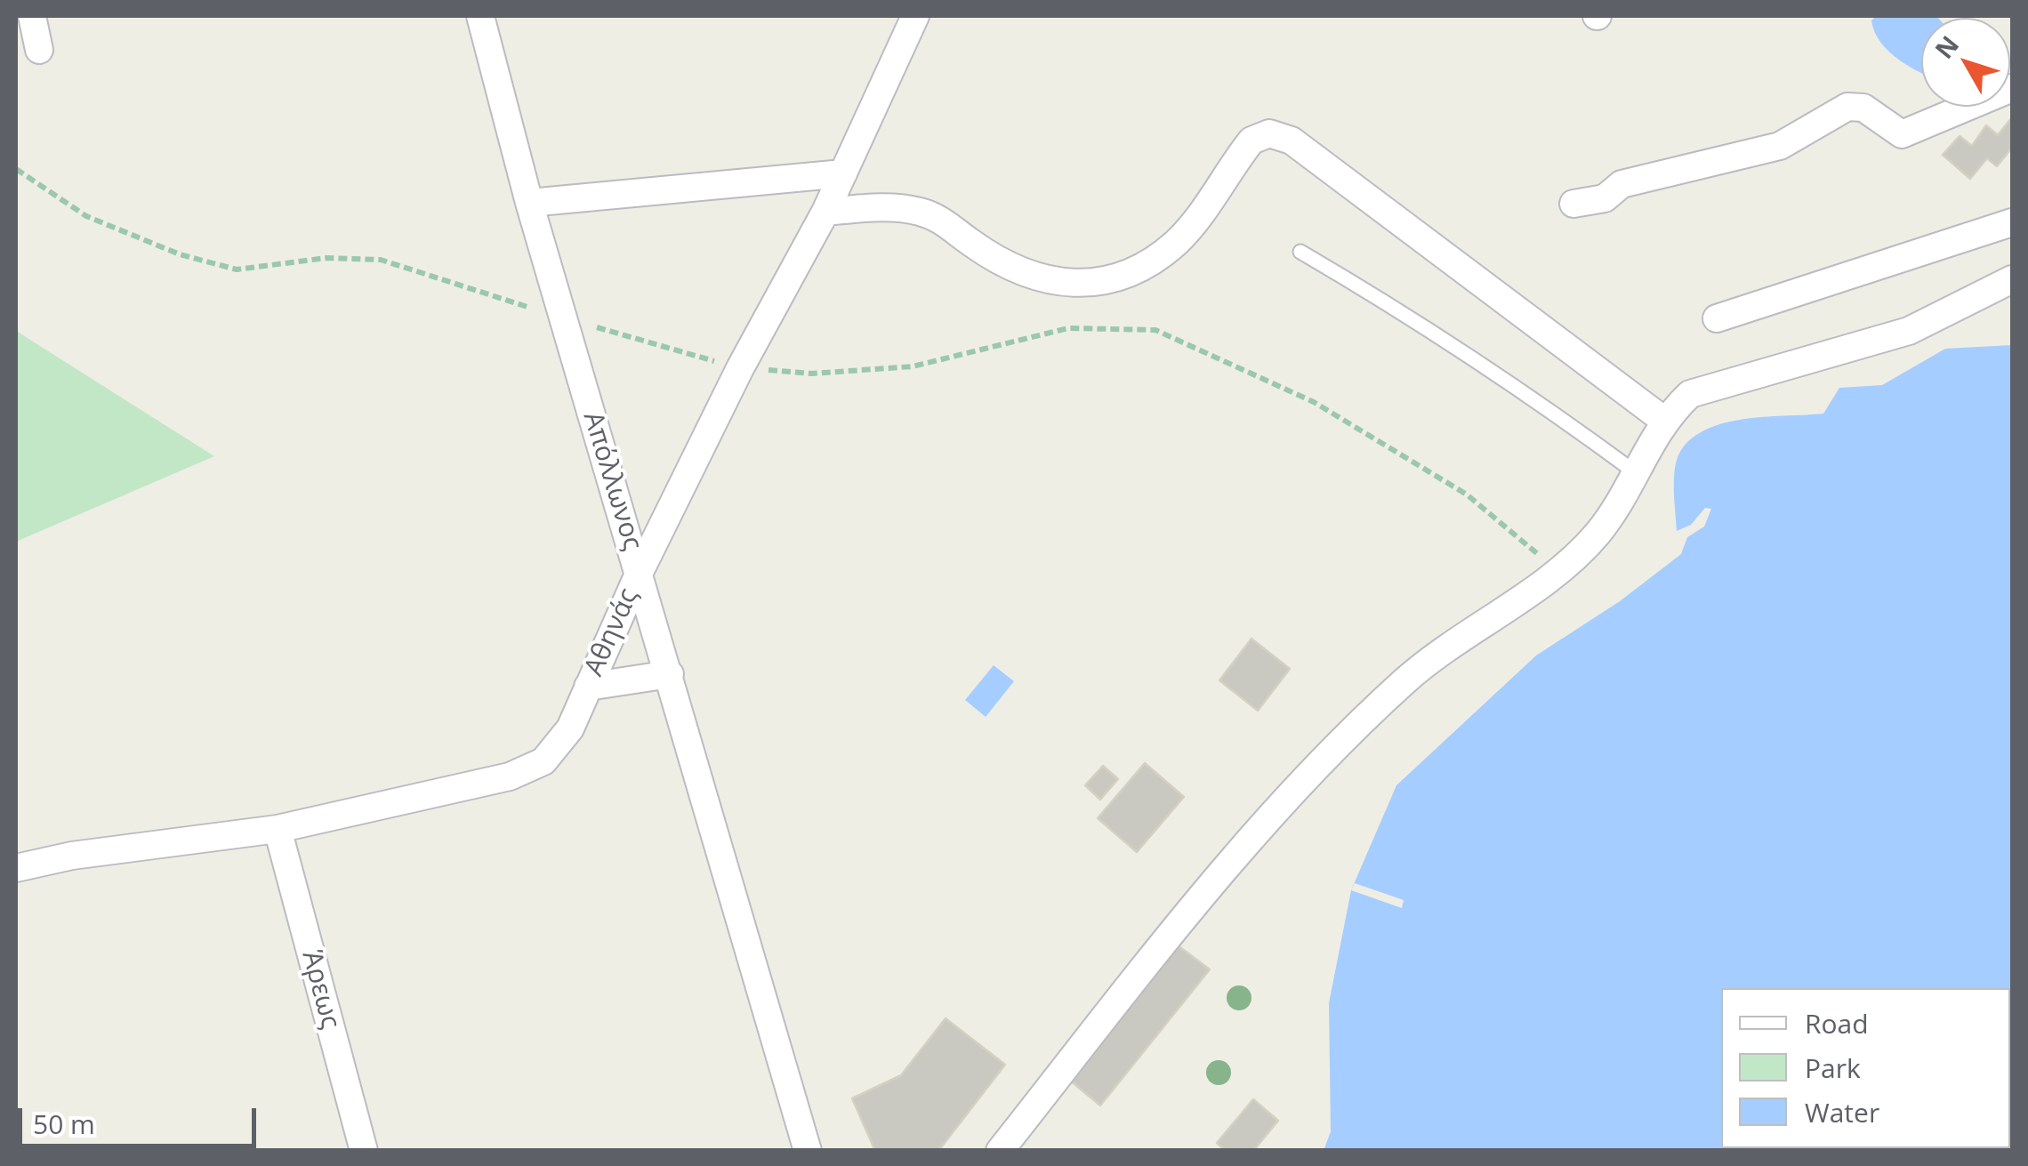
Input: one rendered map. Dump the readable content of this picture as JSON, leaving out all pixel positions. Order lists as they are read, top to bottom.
{
  "streets": {
    "street": ["Απόλλωνος", "Αθηνάς", "Άρεως"]
  },
  "crossings": [
    ["Απόλλωνος", "Αθηνάς"],
    ["Αθηνάς", "Άρεως"]
  ],
  "legend": ["Road", "Park", "Water"],
  "scale_bar": "50 m",
  "north": "top left"
}
